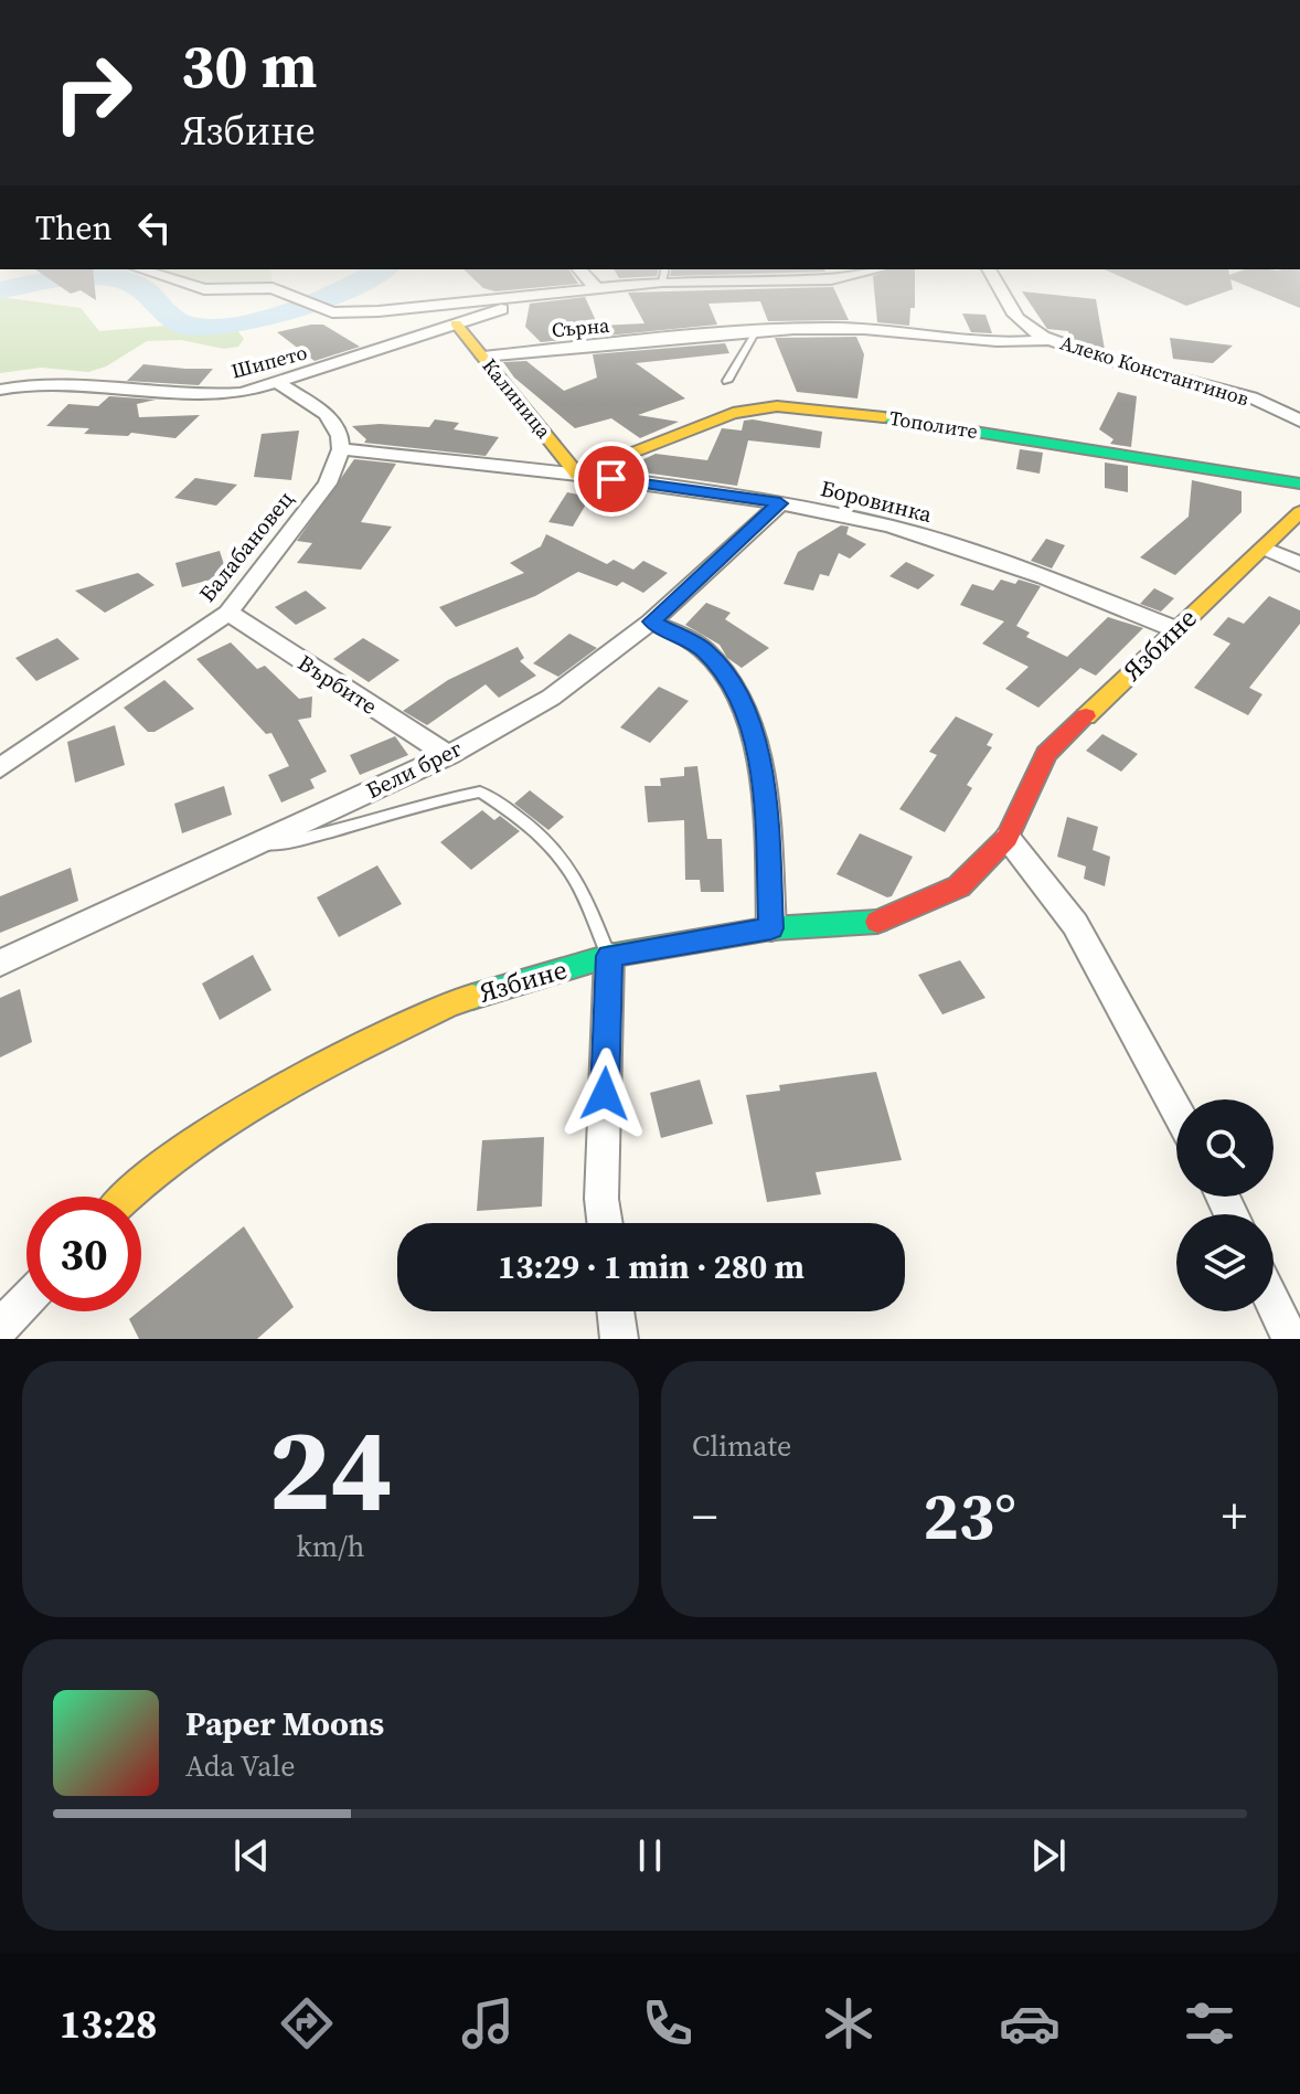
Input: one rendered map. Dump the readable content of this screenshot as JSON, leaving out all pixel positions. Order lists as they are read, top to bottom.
{
  "streets": {
    "street": [
      "Сърна",
      "Шипето",
      "Алеко Константинов",
      "Калиница",
      "Тополите",
      "Боровинка",
      "Балабановец",
      "Язбине",
      "Върбите",
      "Бели брег"
    ]
  },
  "crossings": [
    ["Сърна", "Алеко Константинов"],
    ["Сърна", "Калиница"],
    ["Шипето", "Калиница"],
    ["Калиница", "Тополите"],
    ["Калиница", "Боровинка"],
    ["Тополите", "Боровинка"],
    ["Боровинка", "Балабановец"],
    ["Боровинка", "Язбине"],
    ["Боровинка", "Бели брег"],
    ["Балабановец", "Върбите"],
    ["Върбите", "Бели брег"]
  ],
  "page": {
    "turn": ["30 m", "Язбине"],
    "then": "Then",
    "limit": "30",
    "trip": "13:29 · 1 min · 280 m",
    "tile": [
      ["24", "km/h"],
      "Climate"
    ],
    "heat": ["−", "23°", "+"],
    "song": ["Paper Moons", "Ada Vale"],
    "tabs": "13:28"
  }
}
